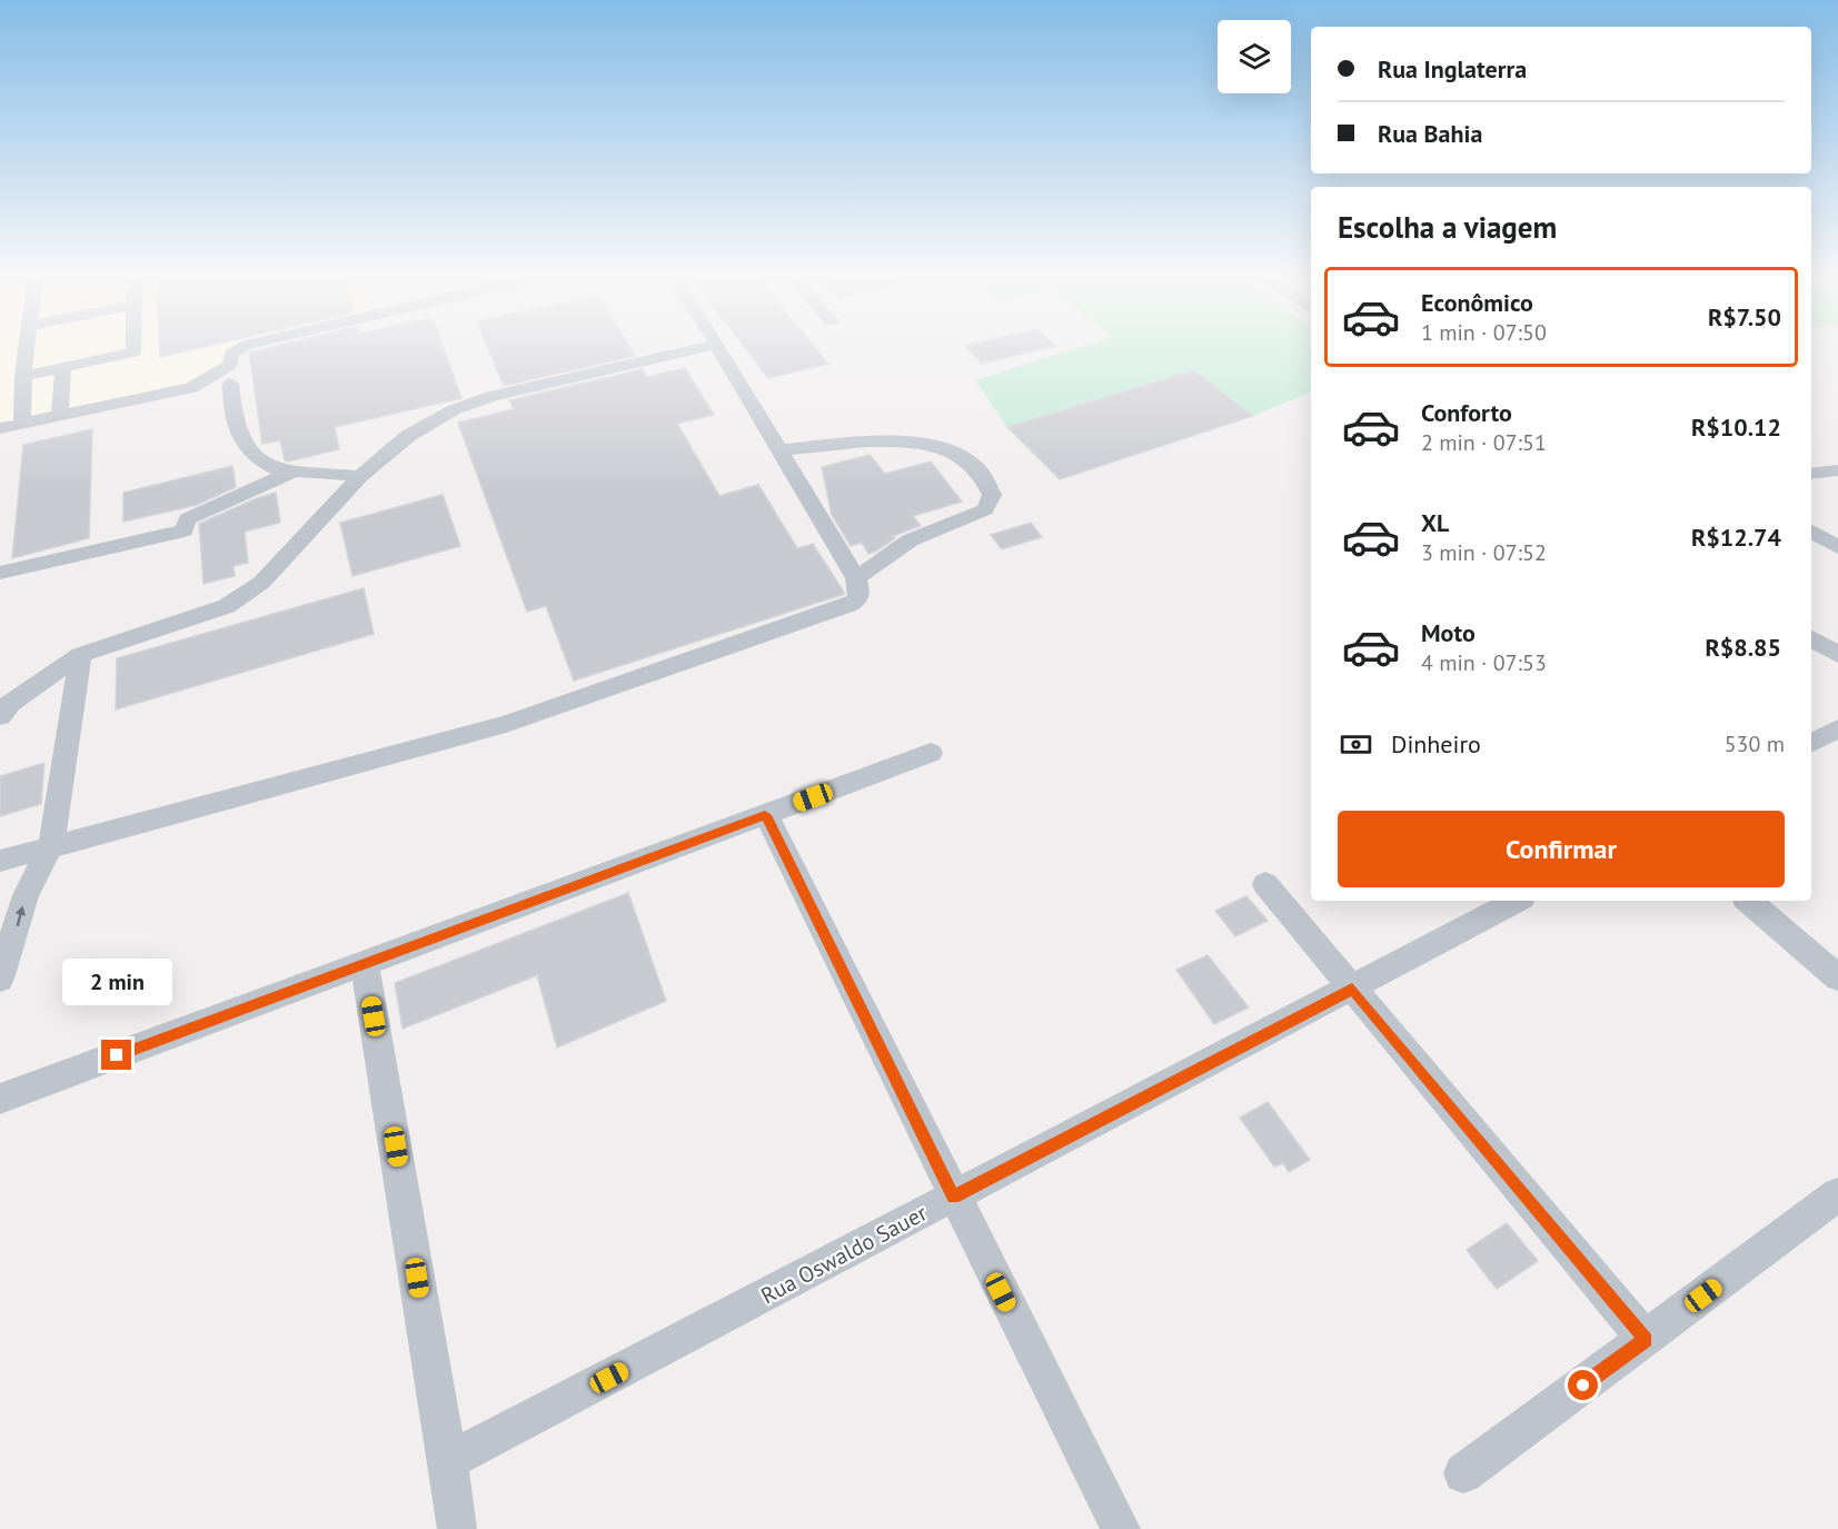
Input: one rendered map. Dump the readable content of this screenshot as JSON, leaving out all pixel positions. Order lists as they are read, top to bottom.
{
  "streets": {
    "street": ["Rua Oswaldo Sauer"]
  },
  "page": {
    "banner": ["Rua Inglaterra", "Rua Bahia"],
    "heading": "Escolha a viagem",
    "list": [
      {
        "name": "Econômico",
        "note": "1 min · 07:50",
        "value": "R$7.50"
      },
      {
        "name": "Conforto",
        "note": "2 min · 07:51",
        "value": "R$10.12"
      },
      {
        "name": "XL",
        "note": "3 min · 07:52",
        "value": "R$12.74"
      },
      {
        "name": "Moto",
        "note": "4 min · 07:53",
        "value": "R$8.85"
      }
    ],
    "pay": ["Dinheiro", "530 m"],
    "buttons": "Confirmar",
    "bubble": "2 min"
  }
}
